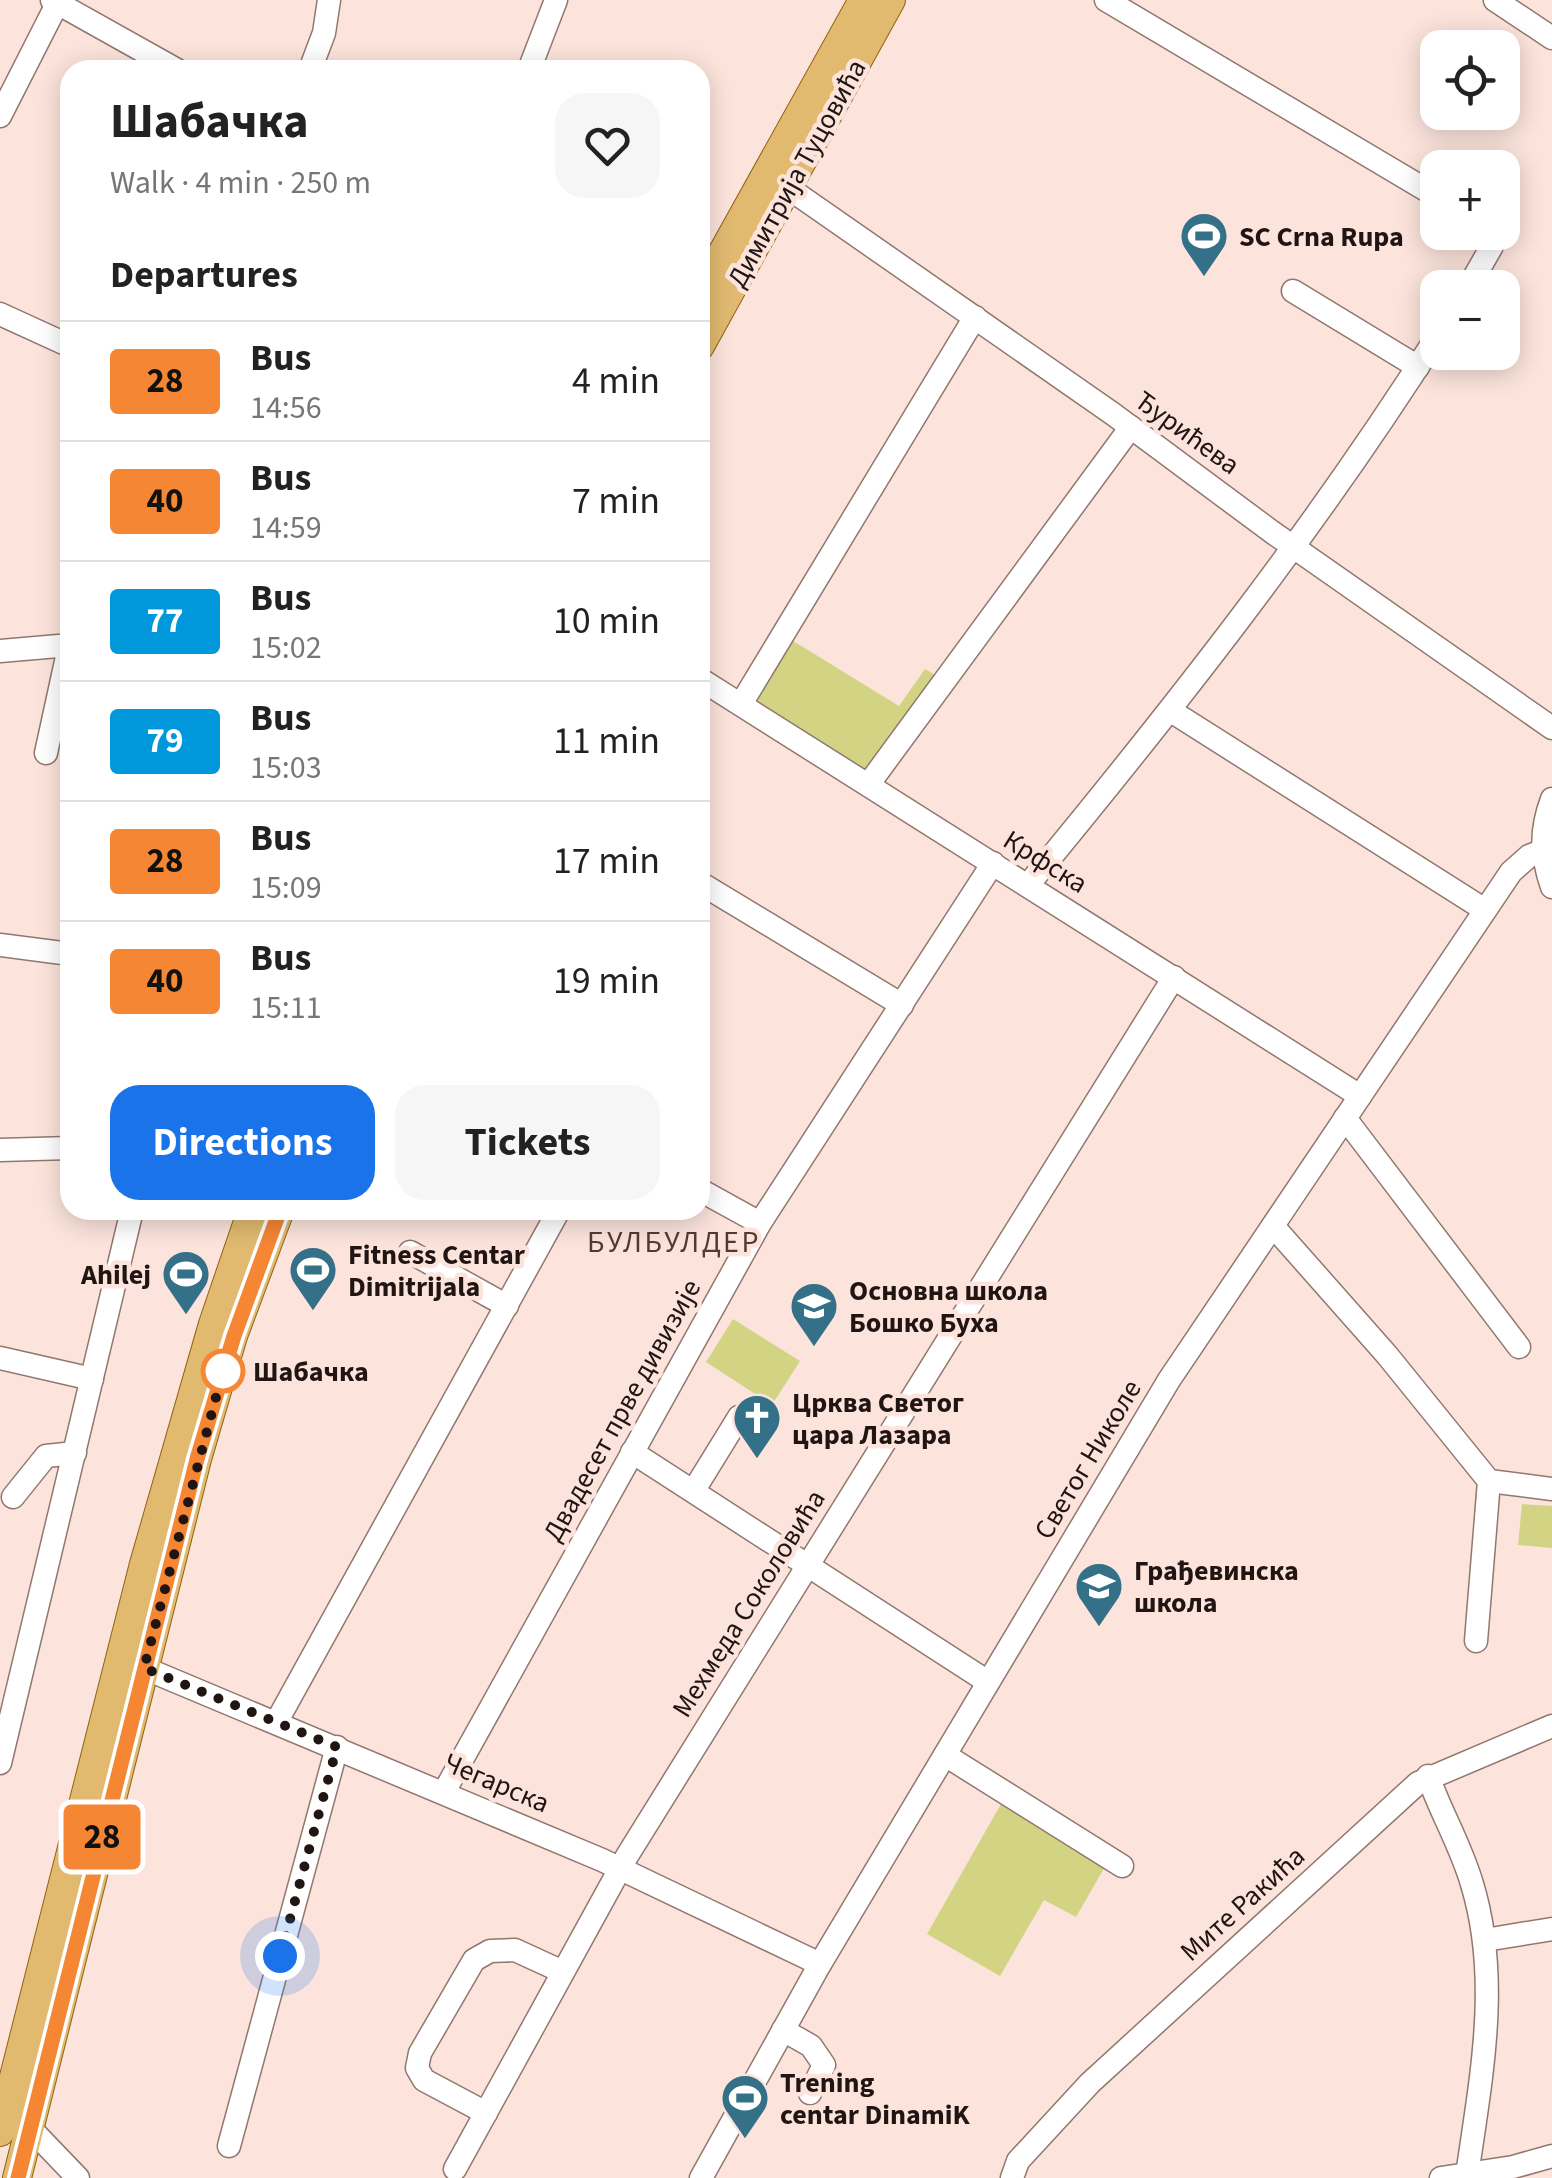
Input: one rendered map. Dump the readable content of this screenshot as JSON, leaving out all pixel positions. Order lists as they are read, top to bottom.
{
  "streets": {
    "main road": ["Димитрија Туцовића"],
    "street": [
      "Ђурићева",
      "Крфска",
      "Двадесет прве дивизије",
      "Светог Николе",
      "Мехмеда Соколовића",
      "Чегарска",
      "Мите Ракића"
    ]
  },
  "crossings": [
    ["Димитрија Туцовића", "Ђурићева"],
    ["Крфска", "Двадесет прве дивизије"],
    ["Крфска", "Светог Николе"],
    ["Крфска", "Мехмеда Соколовића"],
    ["Двадесет прве дивизије", "Чегарска"],
    ["Светог Николе", "Чегарска"],
    ["Мехмеда Соколовића", "Чегарска"]
  ],
  "districts": ["БУЛБУЛДЕР"],
  "places": {
    "sports": [
      "SC Crna Rupa",
      "Fitness Centar Dimitrijala",
      "Ahilej",
      "Trening centar DinamiK"
    ],
    "school or university": ["Основна школа Бошко Буха", "Грађевинска школа"],
    "other": ["Шабачка"],
    "church": ["Црква Светог цара Лазара"]
  },
  "lines": ["bus line 28"],
  "page": {
    "on_map": "28",
    "map_buttons": ["+", "−"],
    "heading": [
      ["Шабачка", "Walk · 4 min · 250 m"],
      "Departures"
    ],
    "list": [
      {
        "mark": "28",
        "name": "Bus",
        "note": "14:56",
        "value": "4 min"
      },
      {
        "mark": "40",
        "name": "Bus",
        "note": "14:59",
        "value": "7 min"
      },
      {
        "mark": "77",
        "name": "Bus",
        "note": "15:02",
        "value": "10 min"
      },
      {
        "mark": "79",
        "name": "Bus",
        "note": "15:03",
        "value": "11 min"
      },
      {
        "mark": "28",
        "name": "Bus",
        "note": "15:09",
        "value": "17 min"
      },
      {
        "mark": "40",
        "name": "Bus",
        "note": "15:11",
        "value": "19 min"
      }
    ],
    "buttons": ["Directions", "Tickets"]
  }
}
